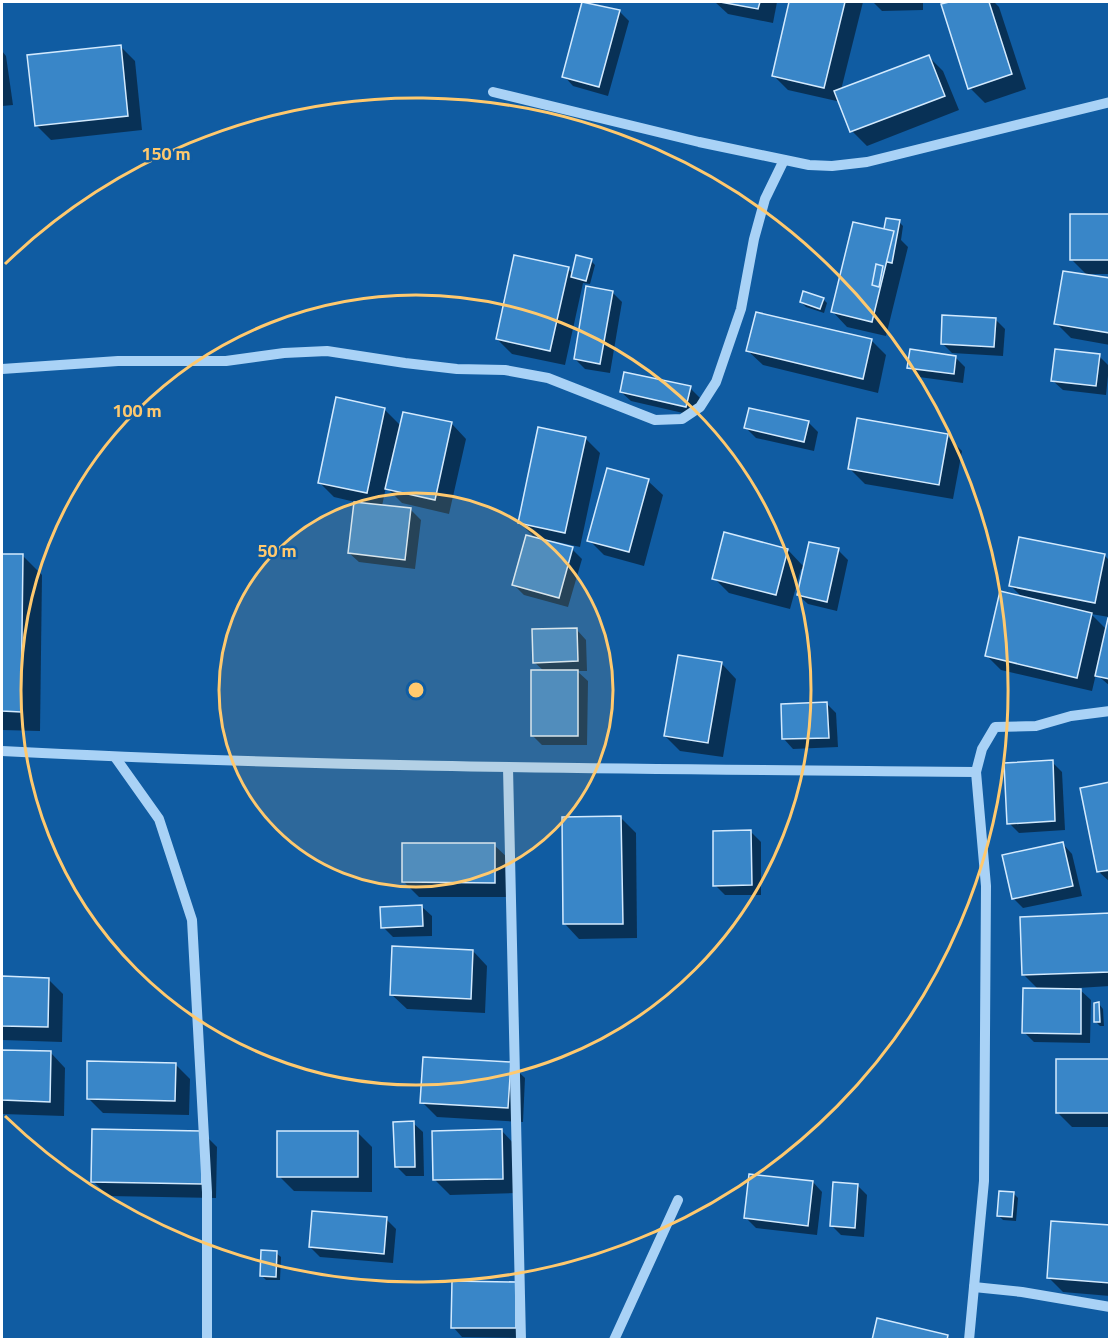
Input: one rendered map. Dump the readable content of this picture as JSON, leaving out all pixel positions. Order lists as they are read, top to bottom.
{
  "rings": ["150 m", "100 m", "50 m"]
}
